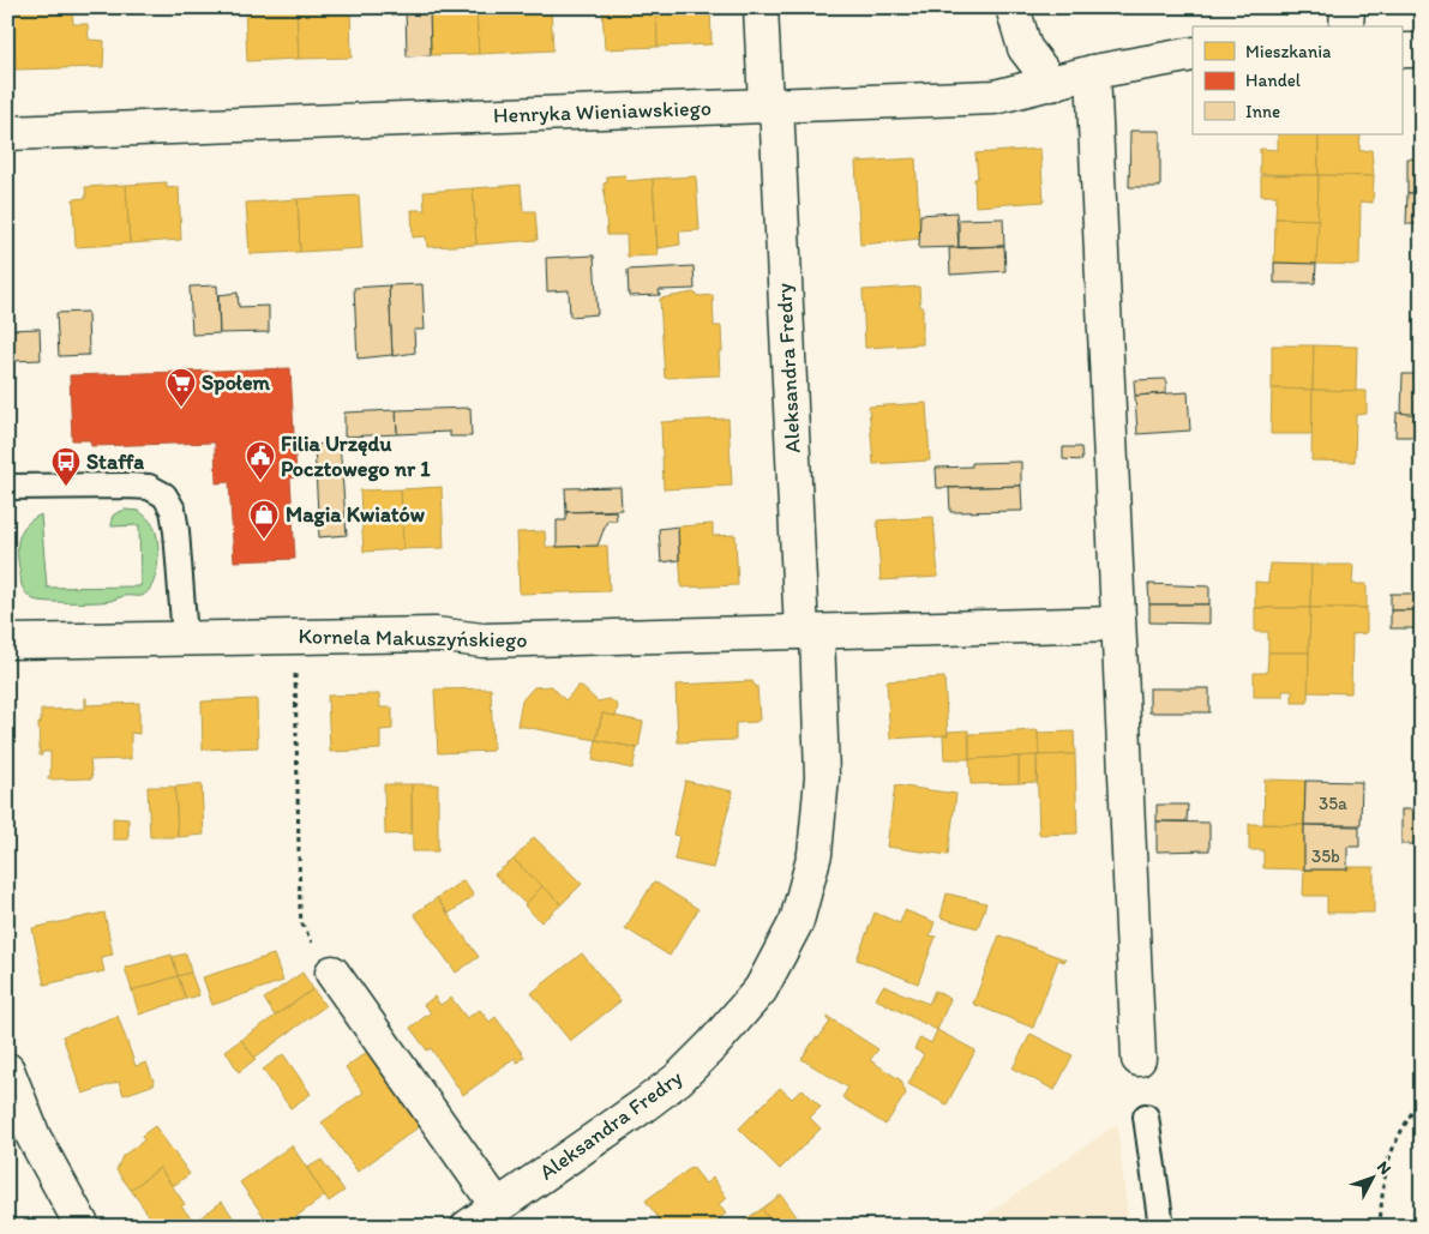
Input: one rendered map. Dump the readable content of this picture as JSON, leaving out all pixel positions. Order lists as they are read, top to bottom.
{
  "streets": {
    "street": ["Henryka Wieniawskiego", "Aleksandra Fredry", "Kornela Makuszyńskiego"]
  },
  "crossings": [
    ["Henryka Wieniawskiego", "Aleksandra Fredry"],
    ["Aleksandra Fredry", "Kornela Makuszyńskiego"]
  ],
  "places": {
    "supermarket": ["Społem"],
    "public building": ["Filia Urzędu Pocztowego nr 1"],
    "bus stop": ["Staffa"],
    "shop": ["Magia Kwiatów"]
  },
  "house_numbers": ["35a", "35b"],
  "legend": ["Mieszkania", "Handel", "Inne"],
  "north": "top right"
}
